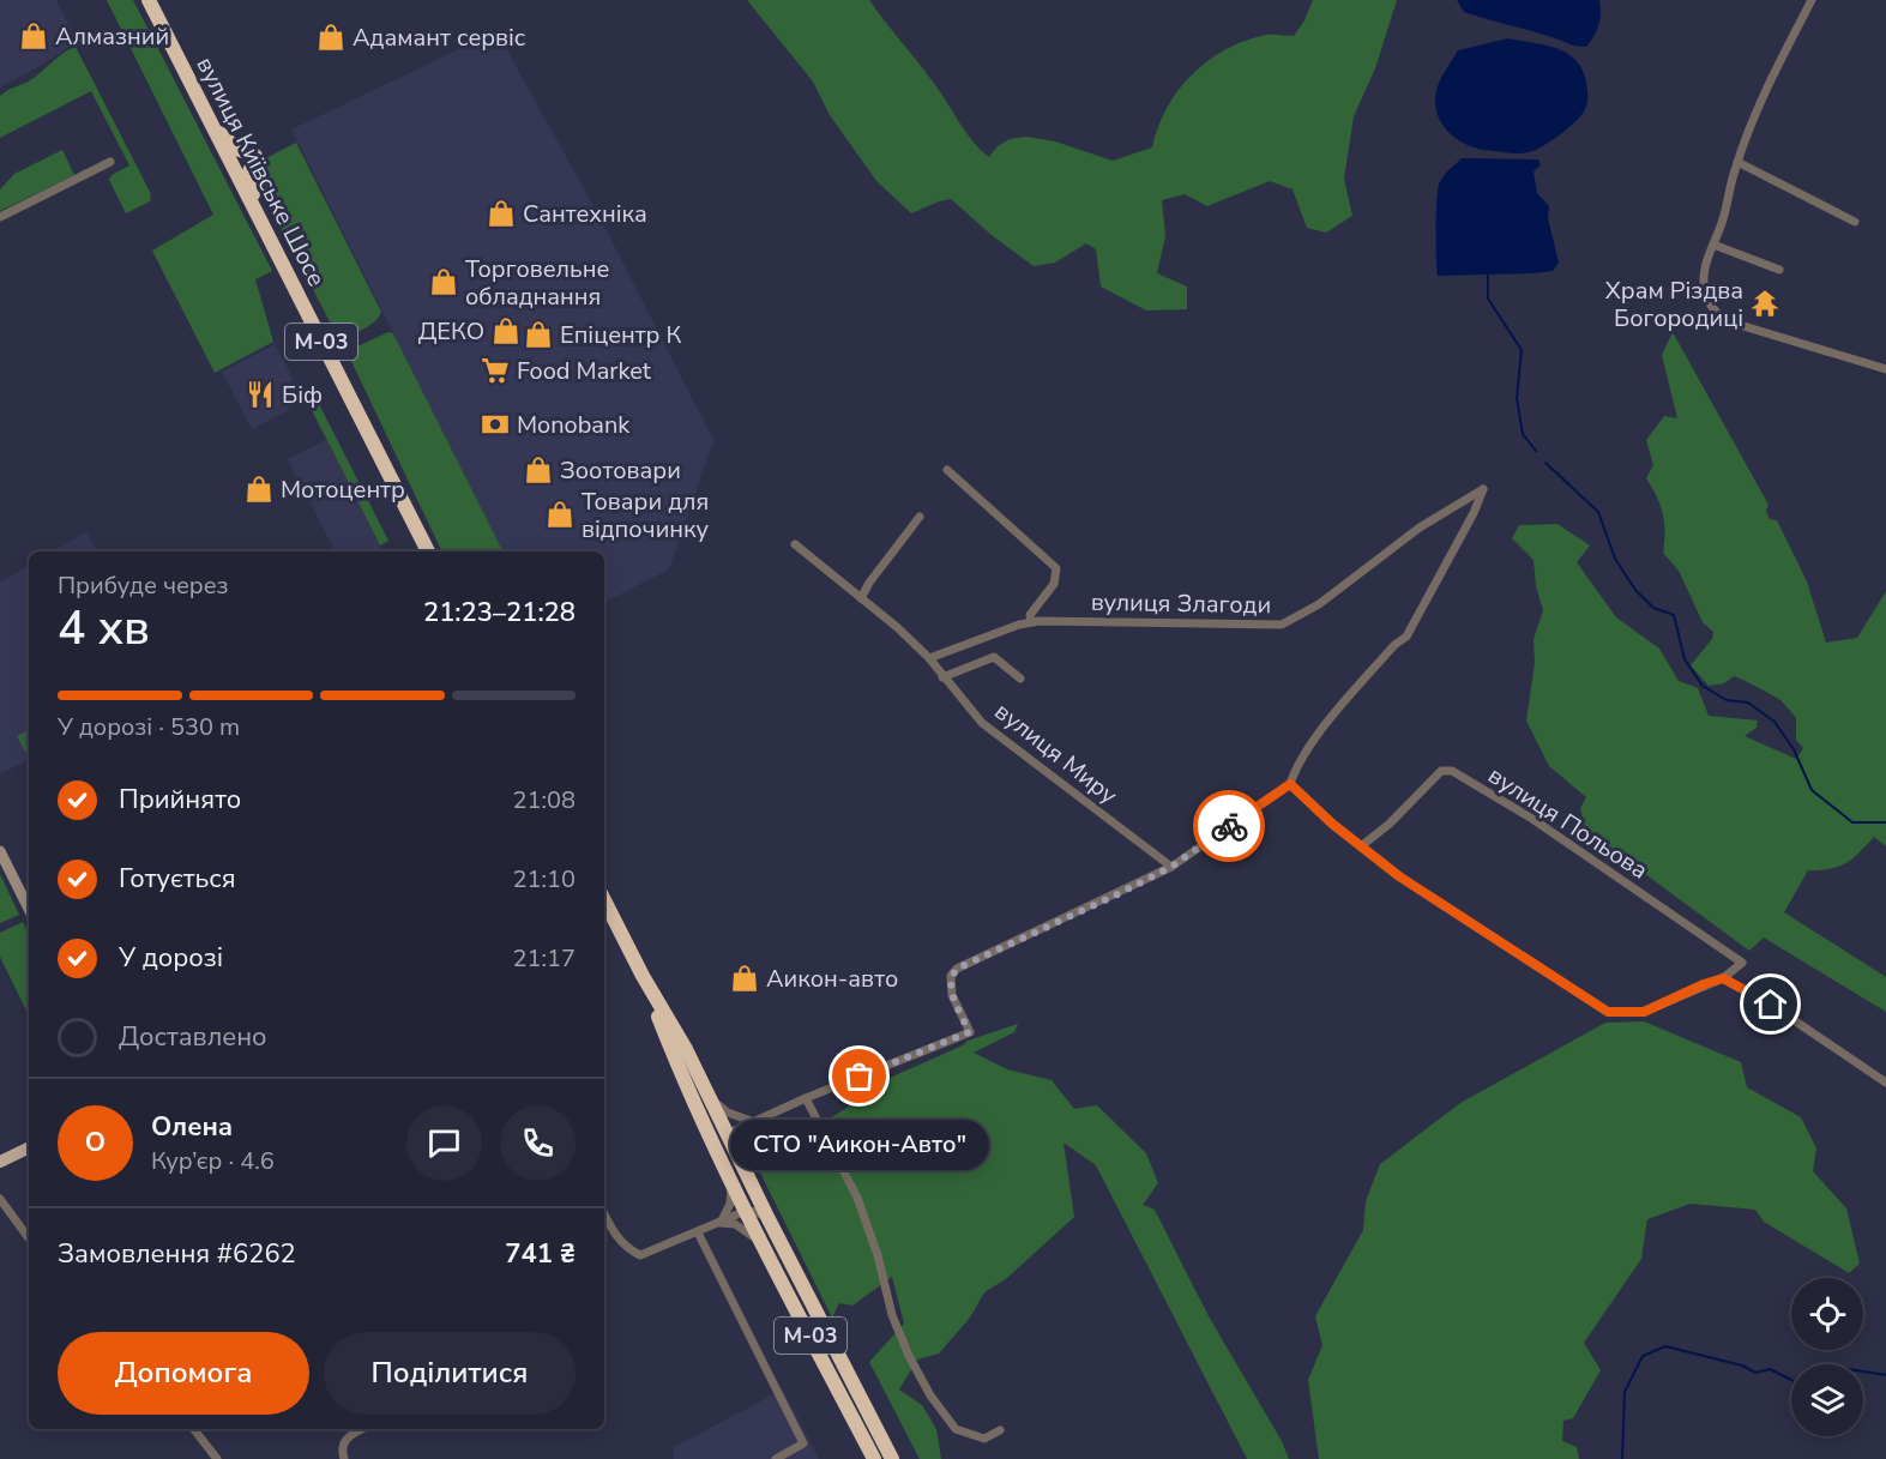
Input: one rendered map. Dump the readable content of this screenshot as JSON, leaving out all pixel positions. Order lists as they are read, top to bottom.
{
  "streets": {
    "highway": ["вулиця Київське Шосе", "М-03"],
    "street": ["вулиця Злагоди", "вулиця Миру", "вулиця Польова"]
  },
  "crossings": [
    ["вулиця Злагоди", "вулиця Миру"]
  ],
  "places": {
    "shop": [
      "Алмазний",
      "Адамант сервіс",
      "Сантехніка",
      "Торговельне обладнання",
      "ДЕКО",
      "Епіцентр К",
      "Зоотовари",
      "Мотоцентр",
      "Товари для відпочинку",
      "Аикон-авто"
    ],
    "temple": ["Храм Різдва Богородиці"],
    "supermarket": ["Food Market"],
    "restaurant": ["Біф"],
    "bank": ["Monobank"],
    "other": ["СТО \"Аикон-Авто\""]
  },
  "page": {
    "heading": ["4 хв", "Прибуде через", "21:23–21:28"],
    "panel": [
      "Олена",
      "Кур’єр · 4.6",
      "Замовлення #6262",
      "741 ₴"
    ],
    "bar": "У дорозі · 530 m",
    "list": [
      ["Прийнято", "21:08"],
      ["Готується", "21:10"],
      ["У дорозі", "21:17"],
      "Доставлено"
    ],
    "round": "О",
    "bubble": "СТО \"Аикон-Авто\"",
    "buttons": ["Допомога", "Поділитися"]
  }
}
